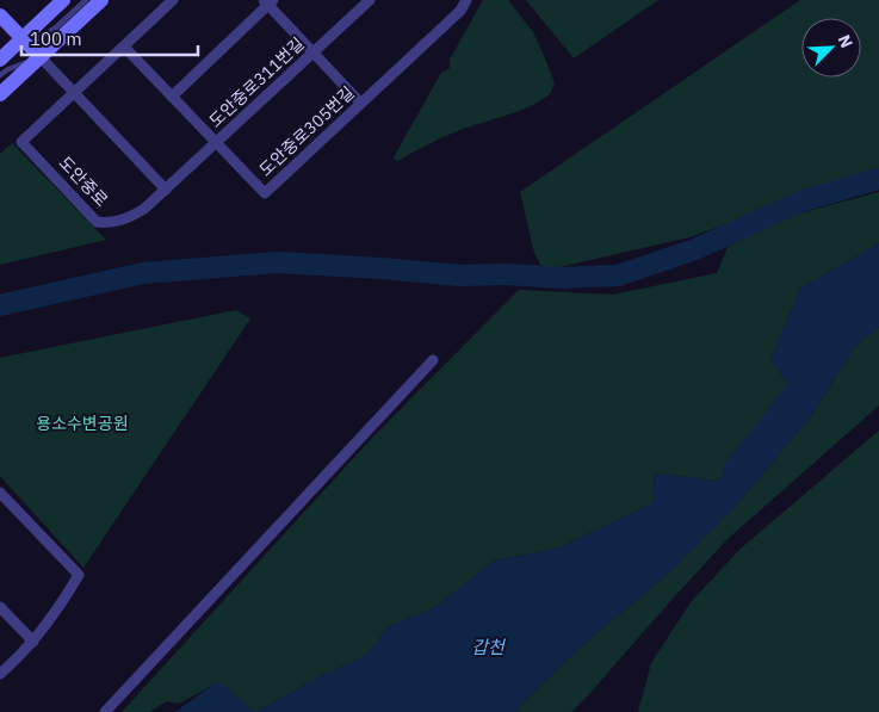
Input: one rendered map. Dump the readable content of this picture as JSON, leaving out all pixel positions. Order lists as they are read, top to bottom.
{
  "streets": {
    "street": ["도안중로311번길", "도안중로305번길", "도안중로"]
  },
  "crossings": [
    ["도안중로311번길", "도안중로305번길"],
    ["도안중로311번길", "도안중로"]
  ],
  "water": ["갑천"],
  "parks": ["용소수변공원"],
  "scale_bar": "100 m",
  "north": "top right"
}
